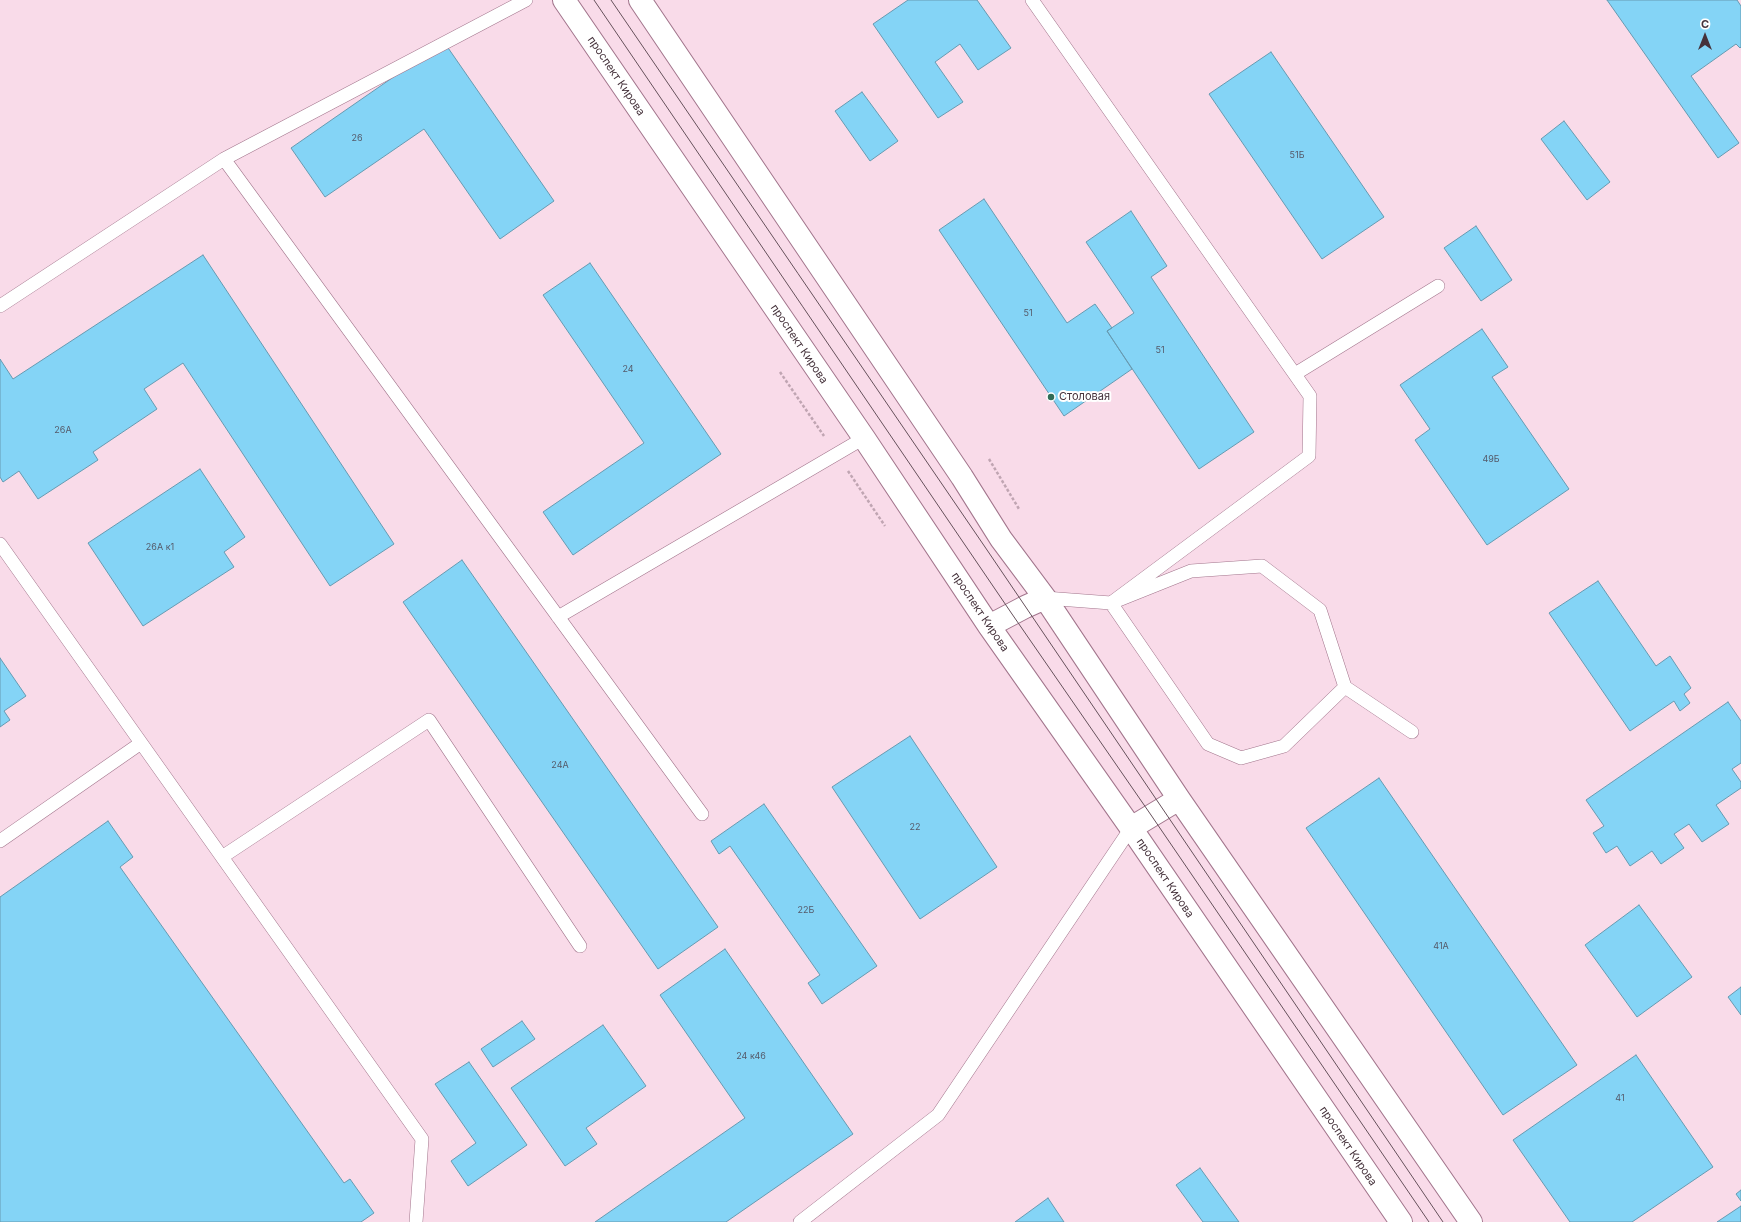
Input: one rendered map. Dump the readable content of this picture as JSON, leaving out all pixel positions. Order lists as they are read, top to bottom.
{
  "streets": {
    "main road": ["проспект Кирова"]
  },
  "places": ["Столовая"],
  "house_numbers": [
    "26",
    "51Б",
    "51",
    "51",
    "24",
    "26А",
    "49Б",
    "26А к1",
    "24А",
    "22",
    "22Б",
    "41А",
    "24 к46",
    "41"
  ],
  "north": "top"
}
